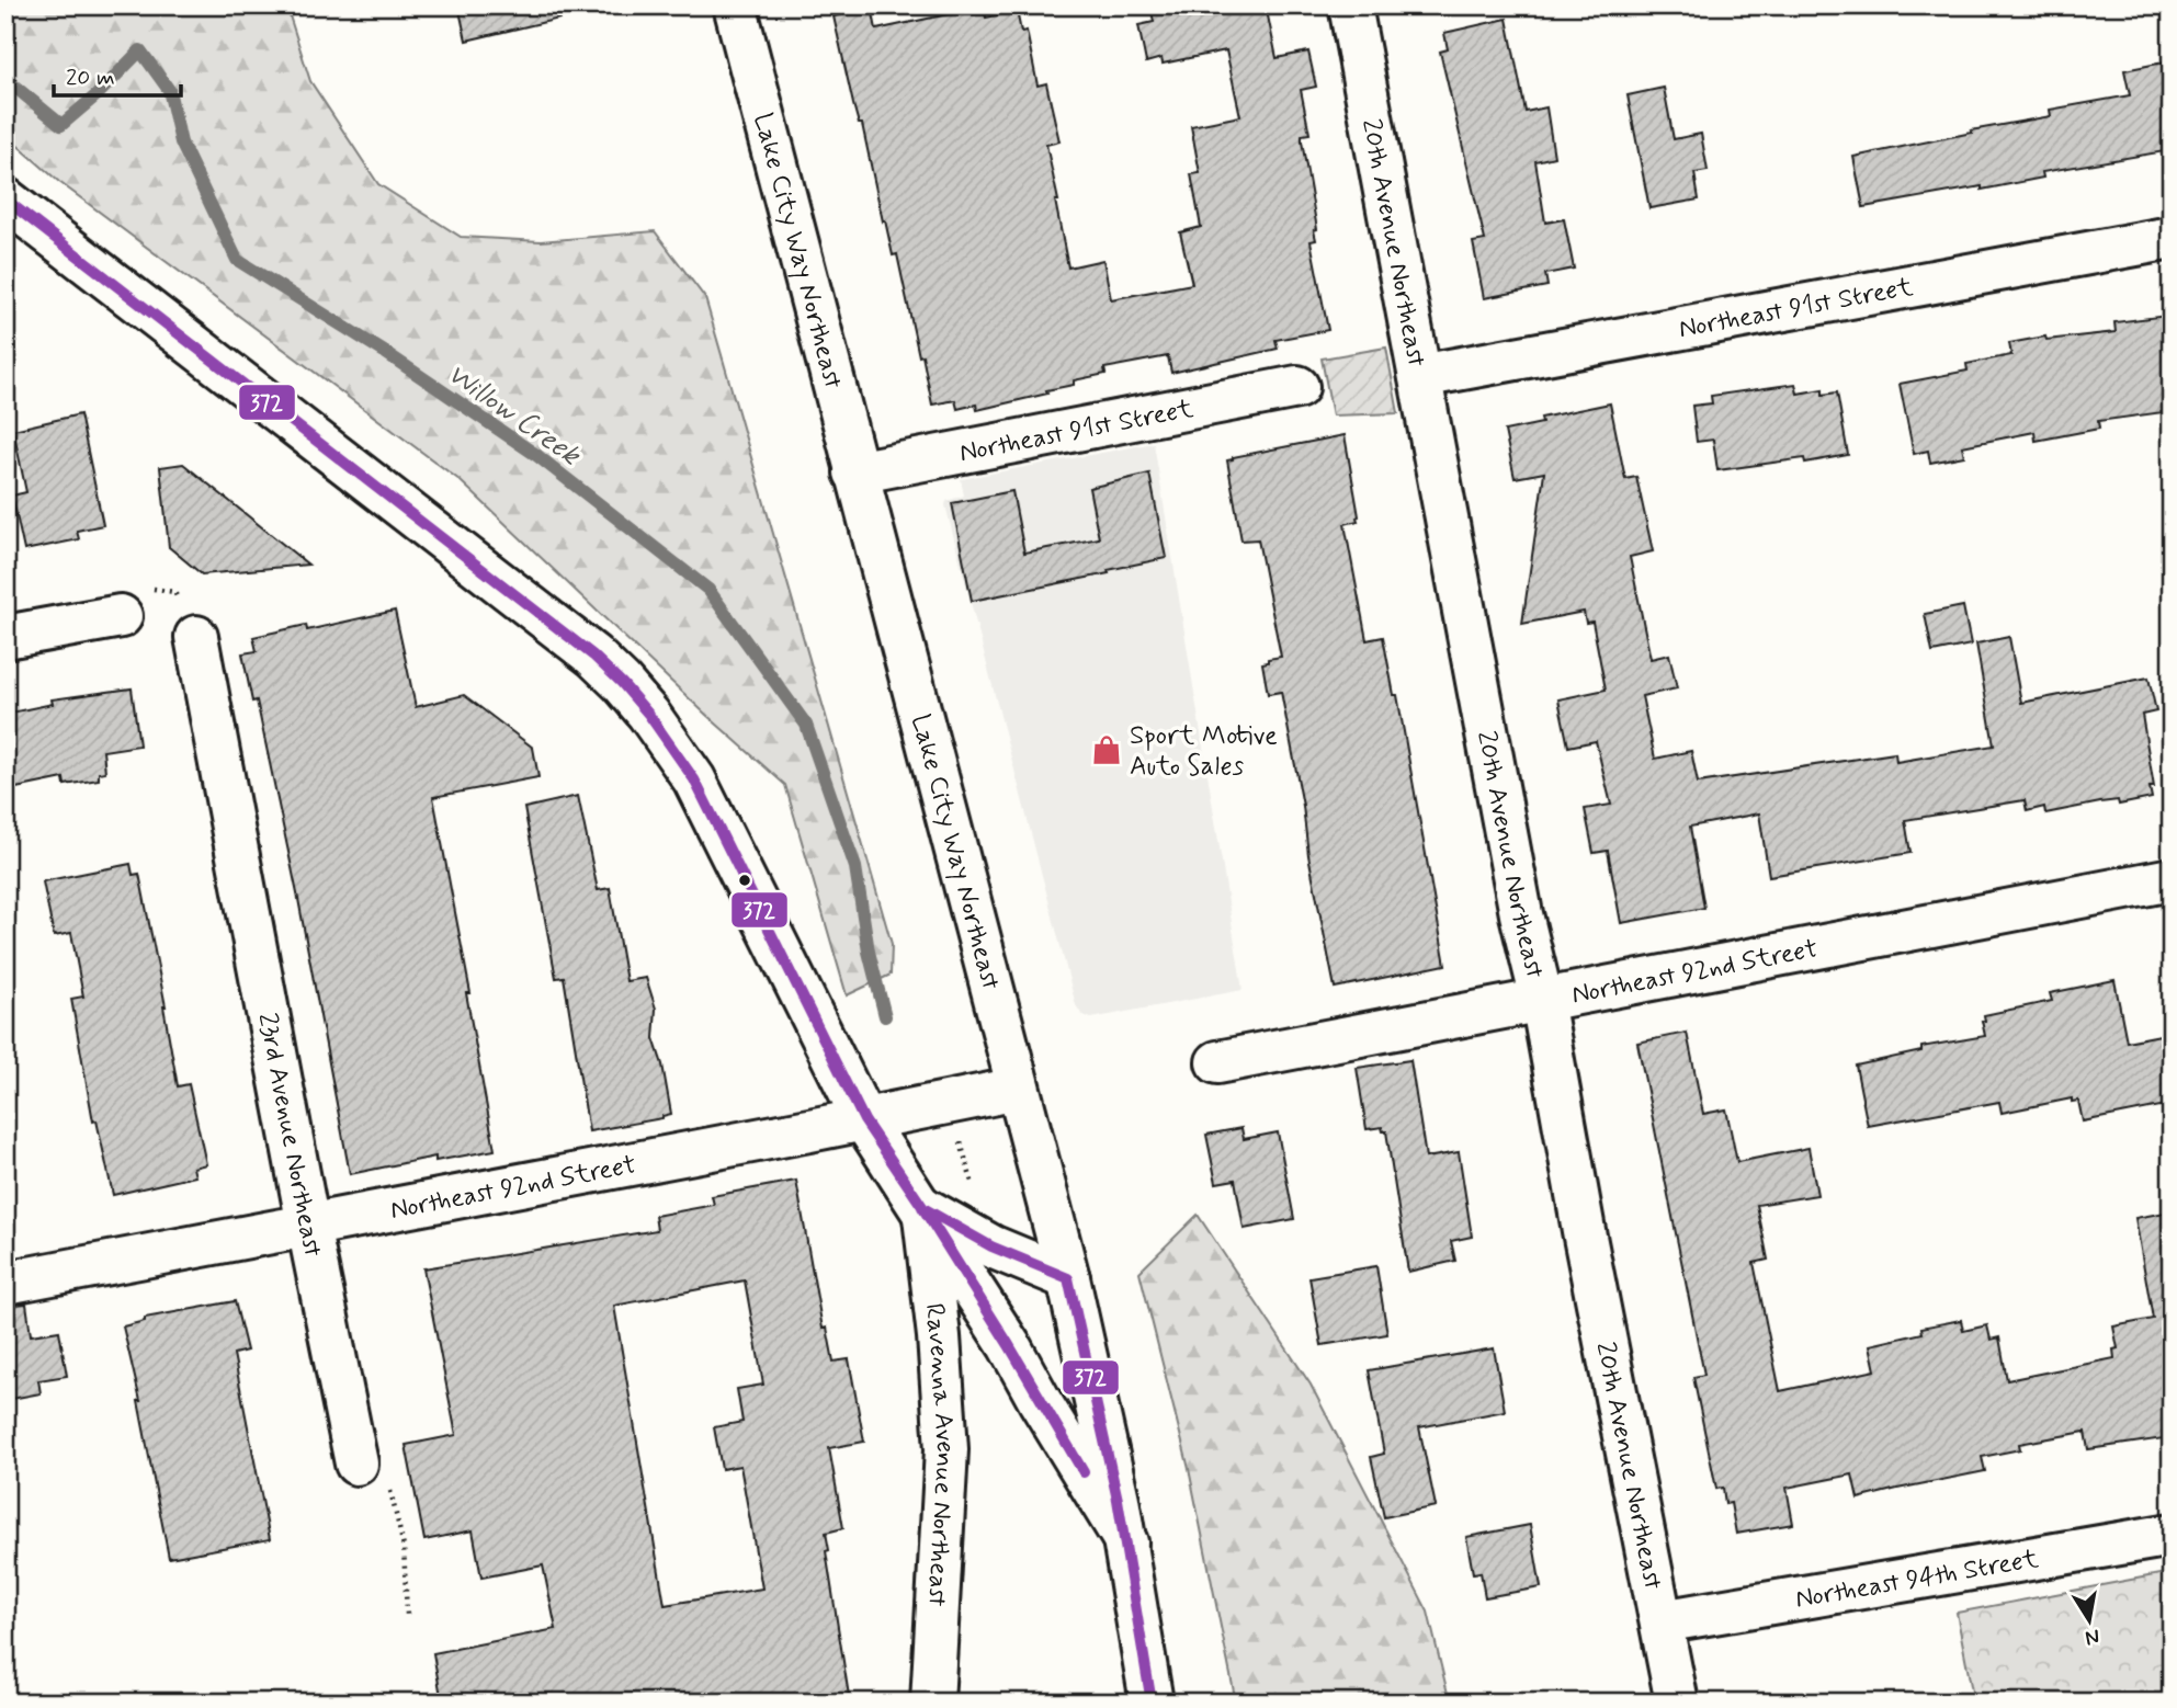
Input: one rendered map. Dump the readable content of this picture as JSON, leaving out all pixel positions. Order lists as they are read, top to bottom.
{
  "streets": {
    "street": [
      "20th Avenue Northeast",
      "Lake City Way Northeast",
      "Northeast 91st Street",
      "Northeast 92nd Street",
      "23rd Avenue Northeast",
      "Ravenna Avenue Northeast",
      "Northeast 94th Street"
    ]
  },
  "crossings": [
    ["20th Avenue Northeast", "Northeast 91st Street"],
    ["20th Avenue Northeast", "Northeast 92nd Street"],
    ["20th Avenue Northeast", "Northeast 94th Street"],
    ["Lake City Way Northeast", "Northeast 91st Street"],
    ["Lake City Way Northeast", "Northeast 92nd Street"],
    ["Lake City Way Northeast", "Ravenna Avenue Northeast"],
    ["Northeast 92nd Street", "23rd Avenue Northeast"],
    ["Northeast 92nd Street", "Ravenna Avenue Northeast"]
  ],
  "water": ["Willow Creek"],
  "places": {
    "shop": ["Sport Motive Auto Sales"]
  },
  "lines": ["transit line 372"],
  "scale_bar": "20 m",
  "north": "bottom"
}
